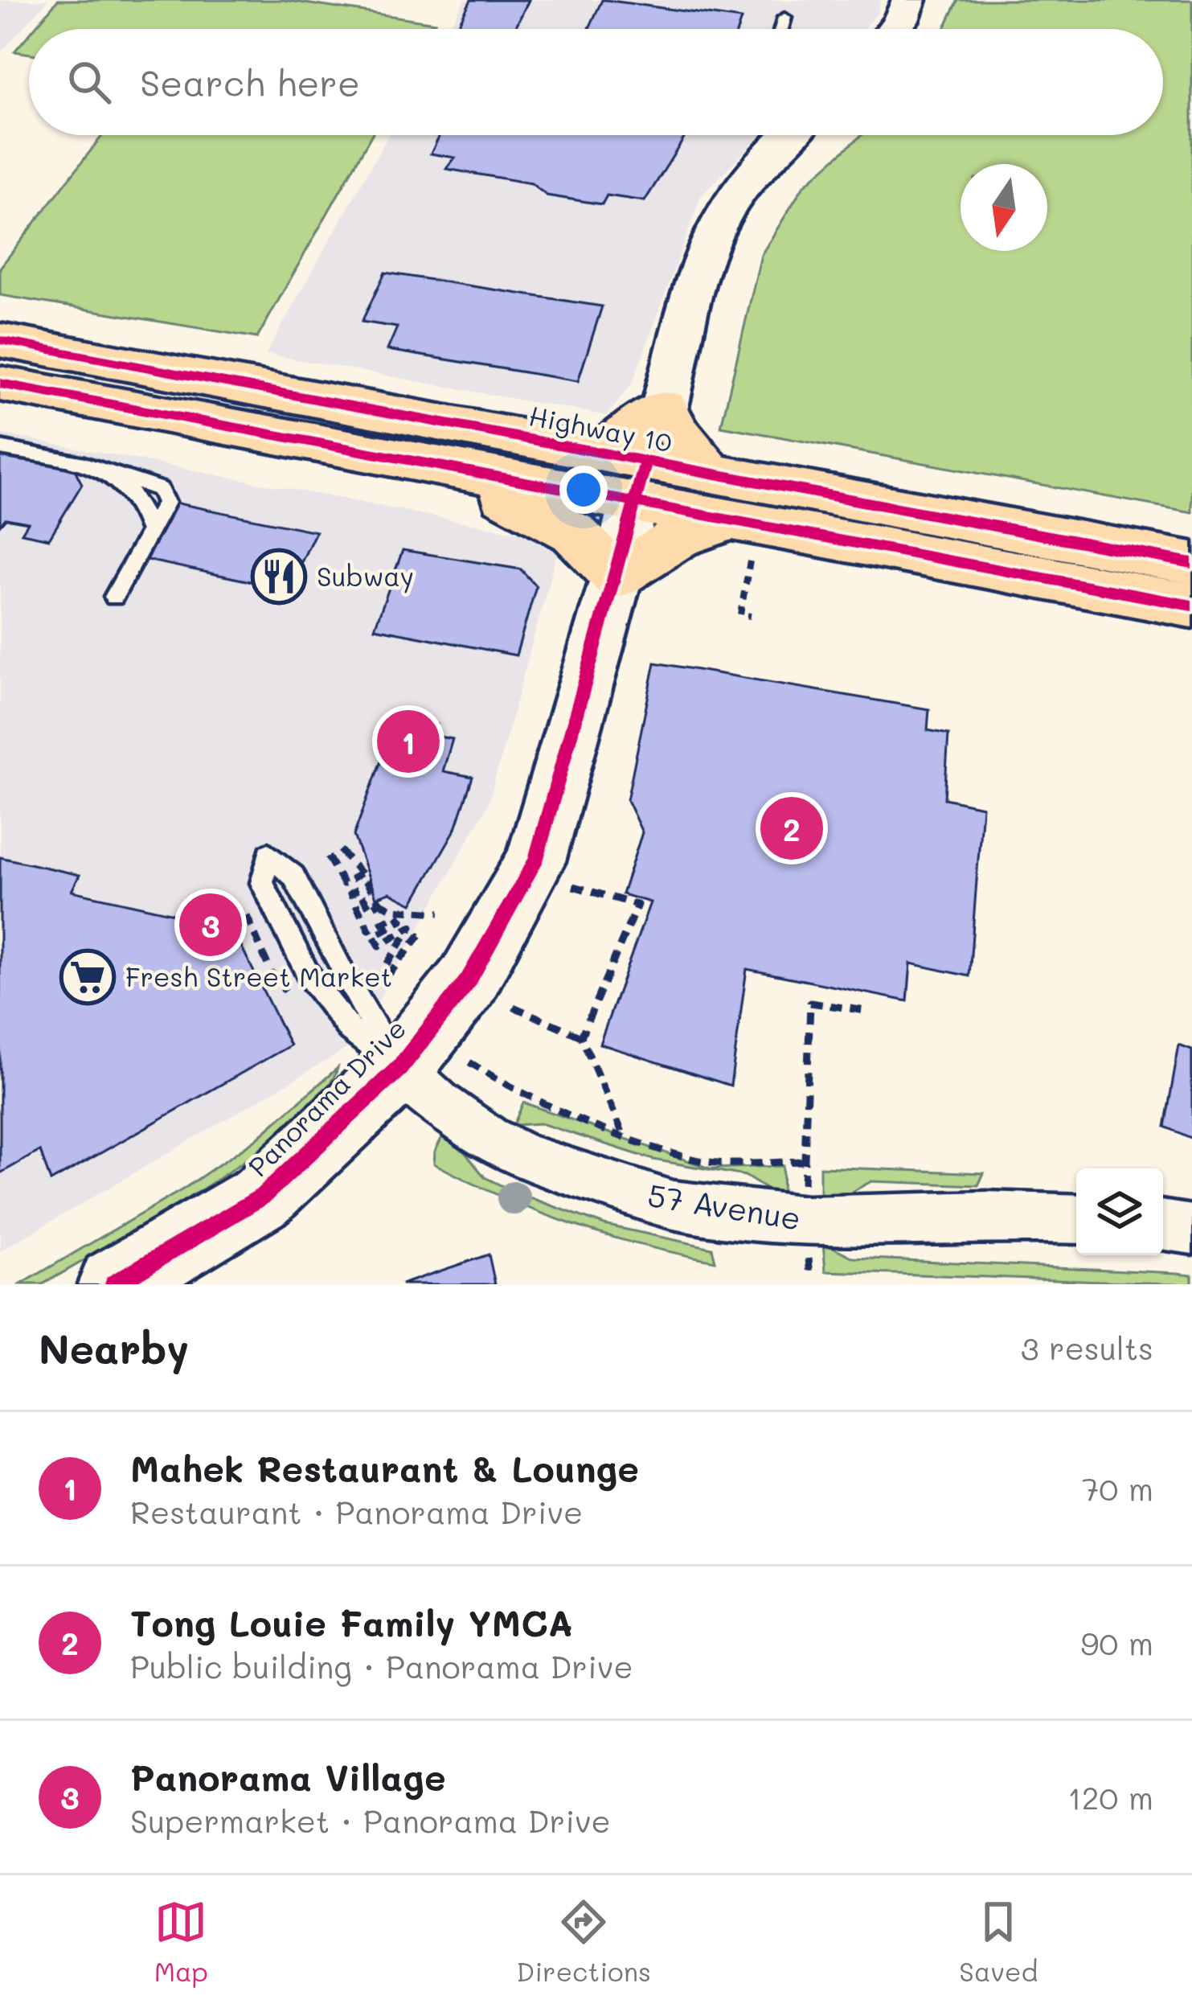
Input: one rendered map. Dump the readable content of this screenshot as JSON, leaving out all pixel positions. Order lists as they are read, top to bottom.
{
  "streets": {
    "highway": ["Highway 10"],
    "street": ["Panorama Drive", "57 Avenue"]
  },
  "crossings": [
    ["Highway 10", "Panorama Drive"],
    ["Panorama Drive", "57 Avenue"]
  ],
  "places": {
    "restaurant": ["Subway"],
    "supermarket": ["Fresh Street Market"]
  },
  "north": "bottom",
  "page": {
    "search": "Search here",
    "pins": ["1", "2", "3"],
    "heading": ["Nearby", "3 results"],
    "list": [
      {
        "mark": "1",
        "name": "Mahek Restaurant & Lounge",
        "note": "Restaurant · Panorama Drive",
        "value": "70 m"
      },
      {
        "mark": "2",
        "name": "Tong Louie Family YMCA",
        "note": "Public building · Panorama Drive",
        "value": "90 m"
      },
      {
        "mark": "3",
        "name": "Panorama Village",
        "note": "Supermarket · Panorama Drive",
        "value": "120 m"
      }
    ],
    "nav": ["Map", "Directions", "Saved"]
  }
}
